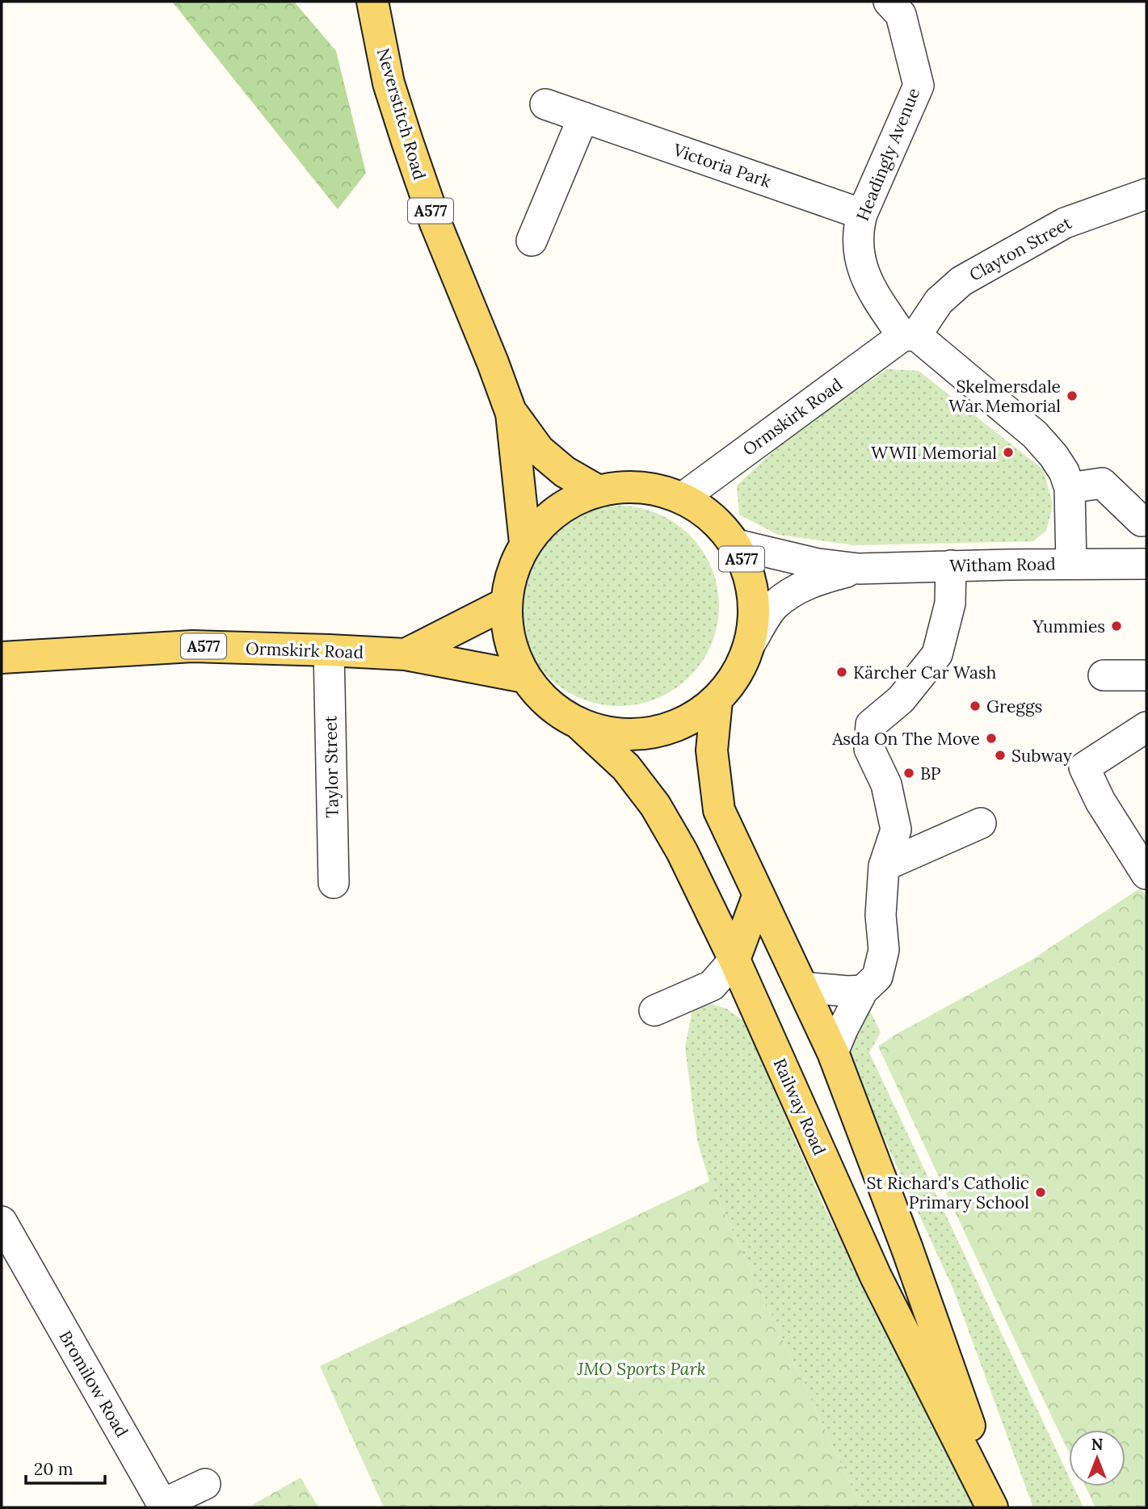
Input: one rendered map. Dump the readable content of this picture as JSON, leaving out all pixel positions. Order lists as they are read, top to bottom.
{
  "streets": {
    "main road": [
      "Neverstitch Road",
      "A577",
      "Ormskirk Road",
      "Railway Road"
    ],
    "street": [
      "Headingly Avenue",
      "Victoria Park",
      "Clayton Street",
      "Witham Road",
      "Taylor Street",
      "Bromilow Road"
    ]
  },
  "crossings": [
    ["Neverstitch Road", "A577"],
    ["Headingly Avenue", "Victoria Park"],
    ["Headingly Avenue", "Clayton Street"],
    ["Headingly Avenue", "Ormskirk Road"],
    ["A577", "Ormskirk Road"],
    ["A577", "Witham Road"],
    ["A577", "Railway Road"],
    ["Clayton Street", "Ormskirk Road"],
    ["Ormskirk Road", "Taylor Street"]
  ],
  "parks": ["JMO Sports Park"],
  "places": [
    "Skelmersdale War Memorial",
    "WWII Memorial",
    "Yummies",
    "Kärcher Car Wash",
    "Greggs",
    "Asda On The Move",
    "Subway",
    "BP",
    "St Richard's Catholic Primary School"
  ],
  "scale_bar": "20 m",
  "north": "top"
}
